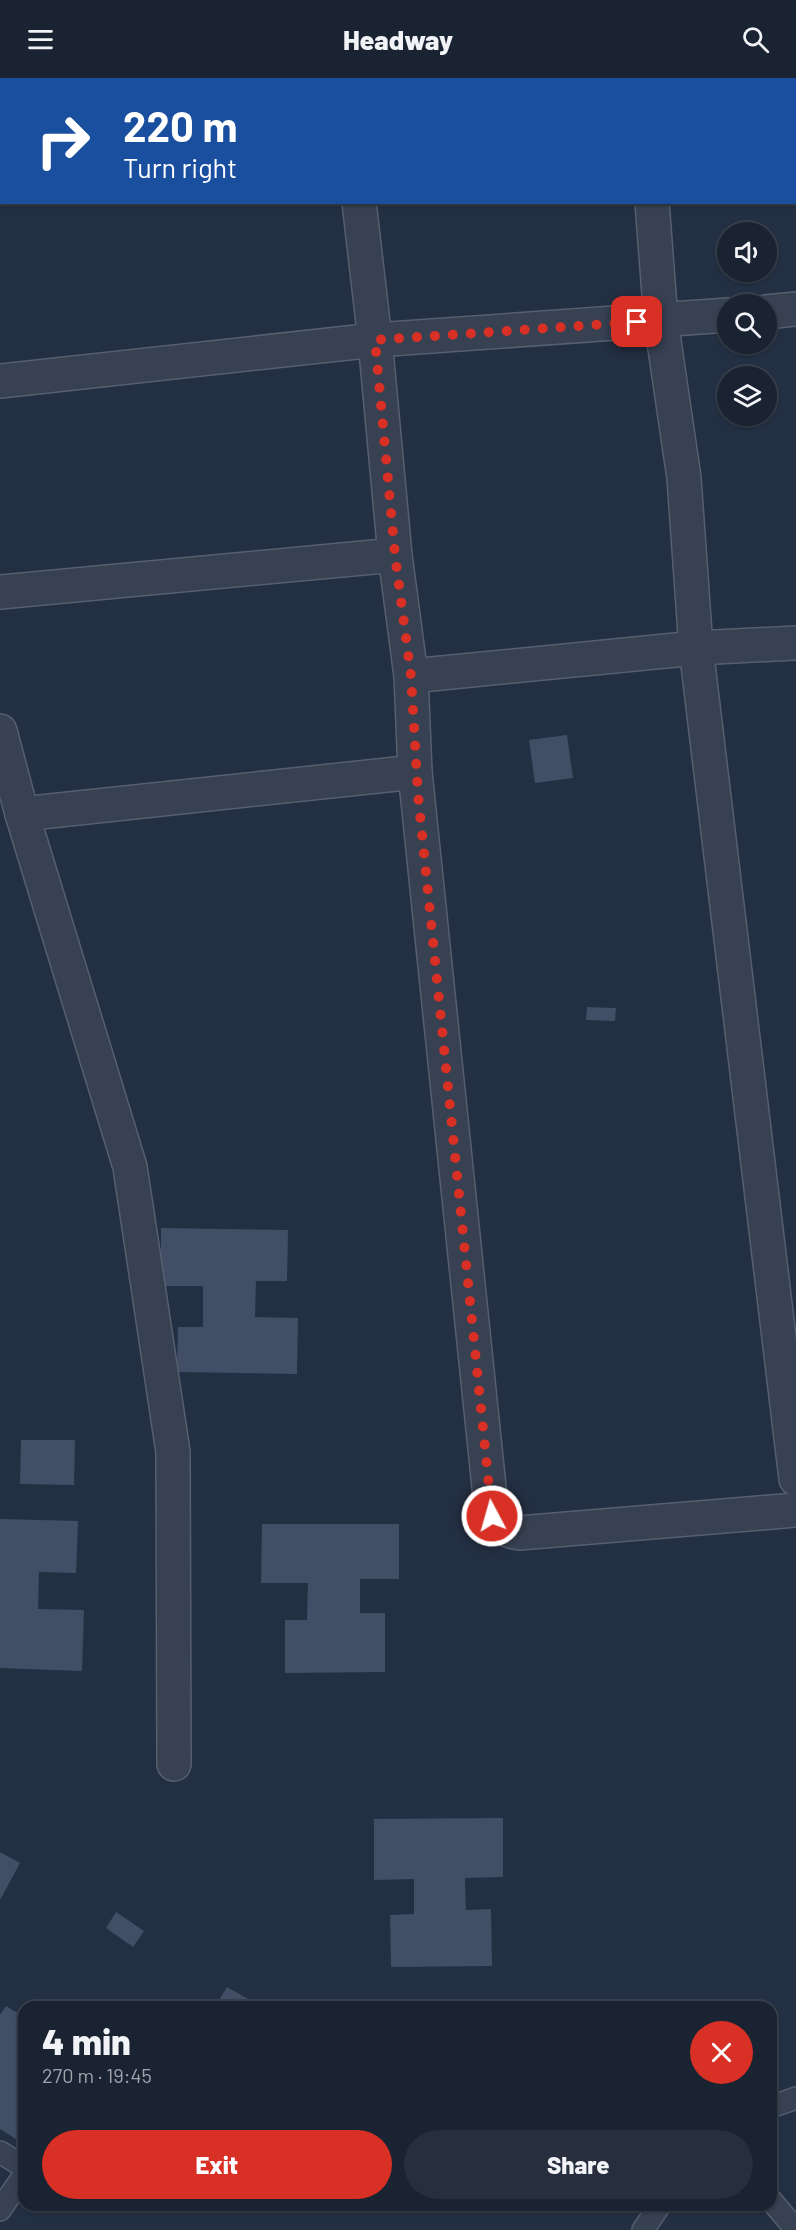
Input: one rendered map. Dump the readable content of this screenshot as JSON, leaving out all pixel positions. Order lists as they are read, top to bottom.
{
  "page": {
    "header": "Headway",
    "turn": ["220 m", "Turn right"],
    "heading": ["4 min", "270 m · 19:45"],
    "buttons": ["Exit", "Share"]
  }
}
